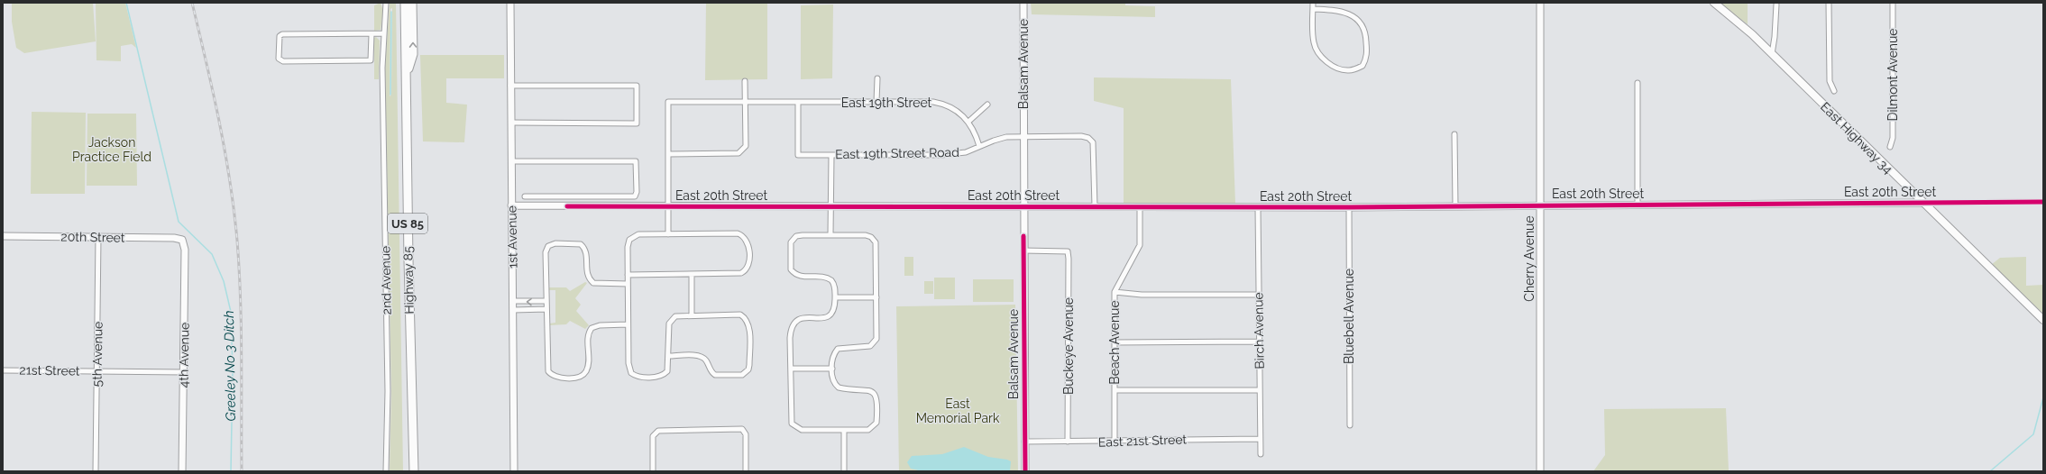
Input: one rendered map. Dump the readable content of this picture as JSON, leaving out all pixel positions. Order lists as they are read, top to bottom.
{
  "streets": {
    "highway": ["US 85", "Highway 85"],
    "main road": ["East Highway 34"],
    "street": [
      "Balsam Avenue",
      "Dilmont Avenue",
      "East 19th Street",
      "East 19th Street Road",
      "East 20th Street",
      "20th Street",
      "1st Avenue",
      "Cherry Avenue",
      "2nd Avenue",
      "Bluebell Avenue",
      "Birch Avenue",
      "Beach Avenue",
      "Buckeye Avenue",
      "5th Avenue",
      "4th Avenue",
      "21st Street",
      "East 21st Street"
    ]
  },
  "crossings": [
    ["Balsam Avenue", "East 19th Street Road"],
    ["Balsam Avenue", "East 20th Street"],
    ["Balsam Avenue", "Buckeye Avenue"],
    ["Balsam Avenue", "East 21st Street"],
    ["East 19th Street", "East 19th Street Road"],
    ["East Highway 34", "East 20th Street"],
    ["East 19th Street Road", "East 20th Street"],
    ["East 20th Street", "1st Avenue"],
    ["East 20th Street", "Cherry Avenue"],
    ["East 20th Street", "Bluebell Avenue"],
    ["East 20th Street", "Birch Avenue"],
    ["East 20th Street", "Beach Avenue"],
    ["20th Street", "5th Avenue"],
    ["20th Street", "4th Avenue"],
    ["Birch Avenue", "East 21st Street"],
    ["Beach Avenue", "East 21st Street"],
    ["Buckeye Avenue", "East 21st Street"],
    ["5th Avenue", "21st Street"],
    ["4th Avenue", "21st Street"]
  ],
  "water": ["Greeley No 3 Ditch"],
  "parks": ["Jackson Practice Field", "East Memorial Park"]
}
